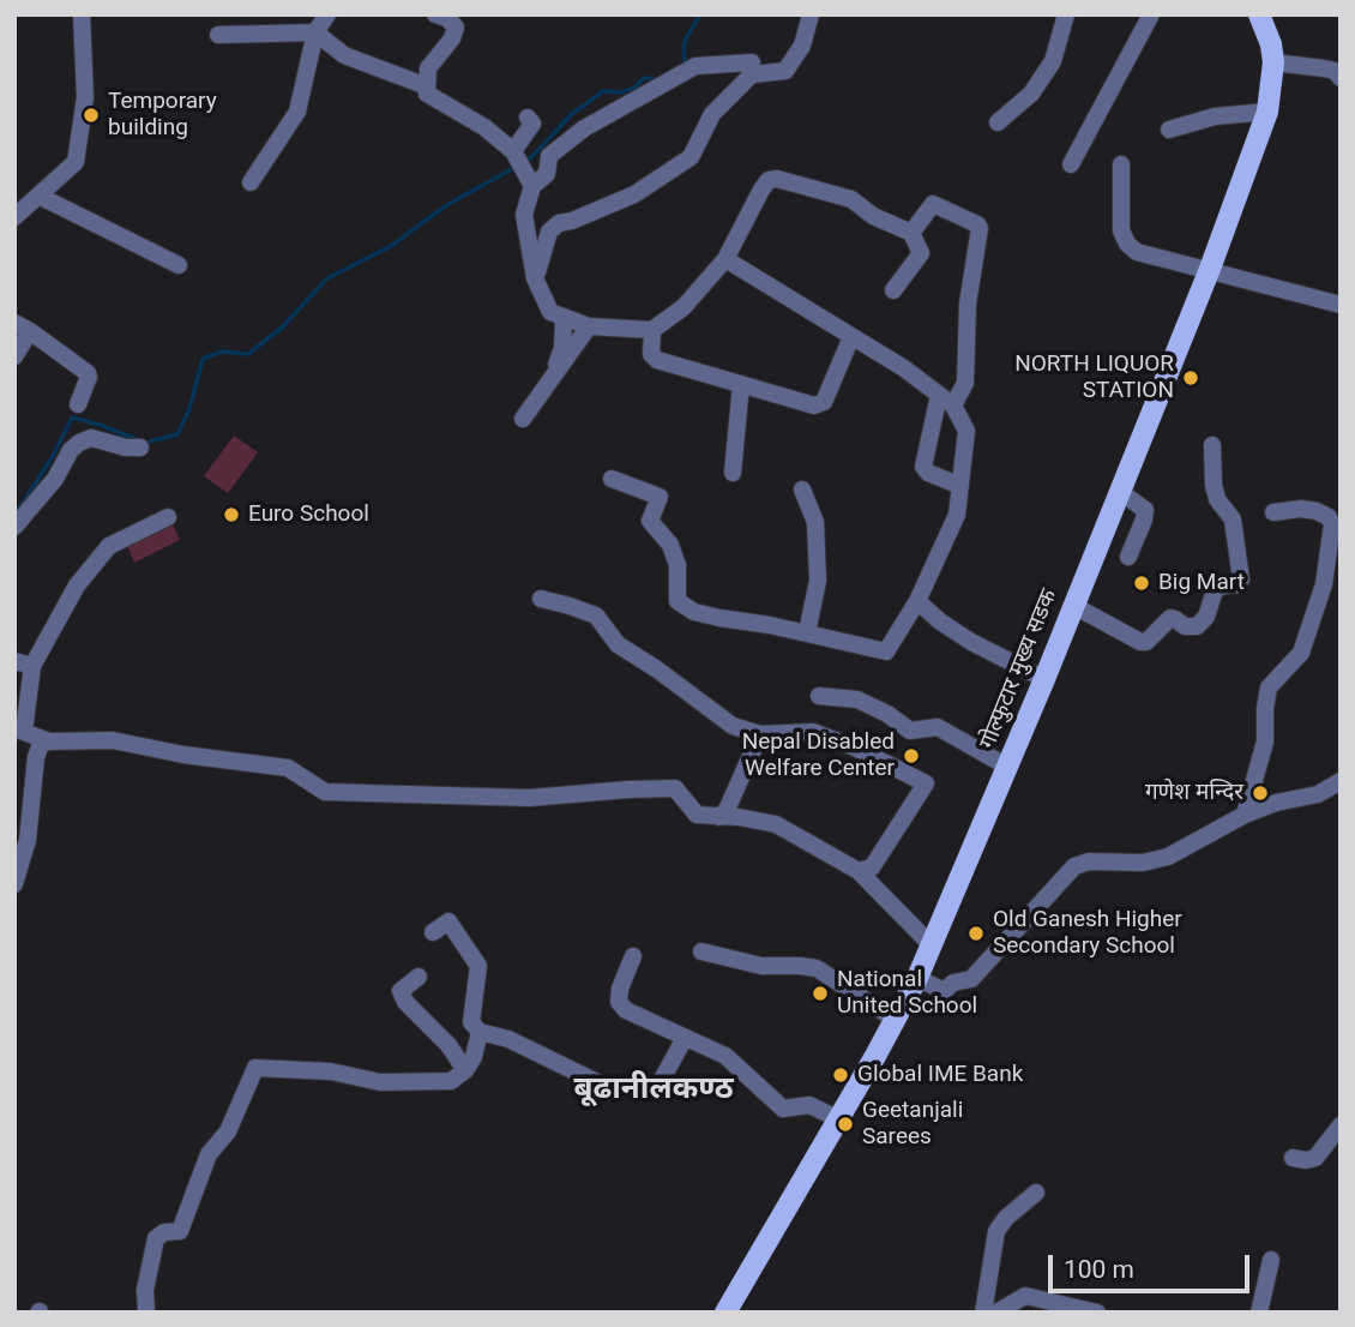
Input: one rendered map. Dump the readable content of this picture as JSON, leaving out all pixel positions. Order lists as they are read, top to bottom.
{
  "streets": {
    "main road": ["गोल्फुटार मुख्य सडक"]
  },
  "districts": ["बूढानीलकण्ठ"],
  "places": [
    "Temporary building",
    "NORTH LIQUOR STATION",
    "Euro School",
    "Big Mart",
    "Nepal Disabled Welfare Center",
    "गणेश मन्दिर",
    "Old Ganesh Higher Secondary School",
    "National United School",
    "Global IME Bank",
    "Geetanjali Sarees"
  ],
  "scale_bar": "100 m"
}
